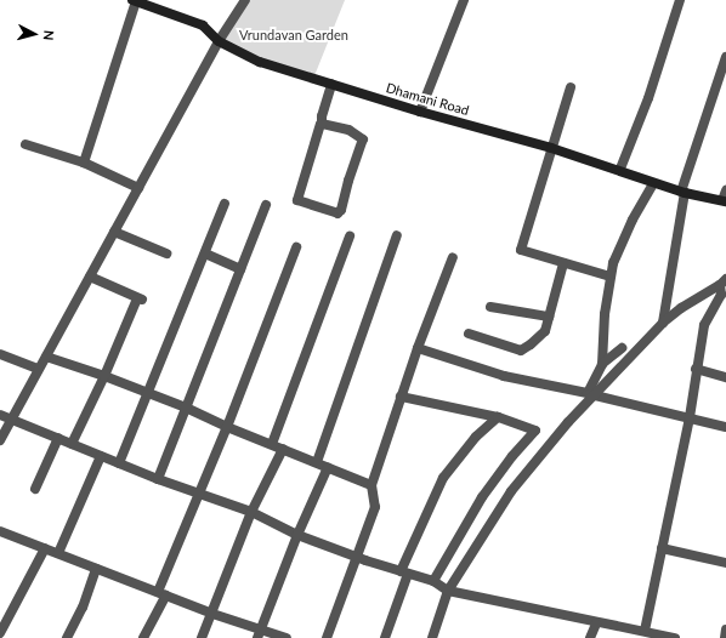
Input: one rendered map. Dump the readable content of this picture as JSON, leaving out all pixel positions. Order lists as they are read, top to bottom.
{
  "streets": {
    "main road": ["Dhamani Road"]
  },
  "parks": ["Vrundavan Garden"],
  "north": "right"
}
